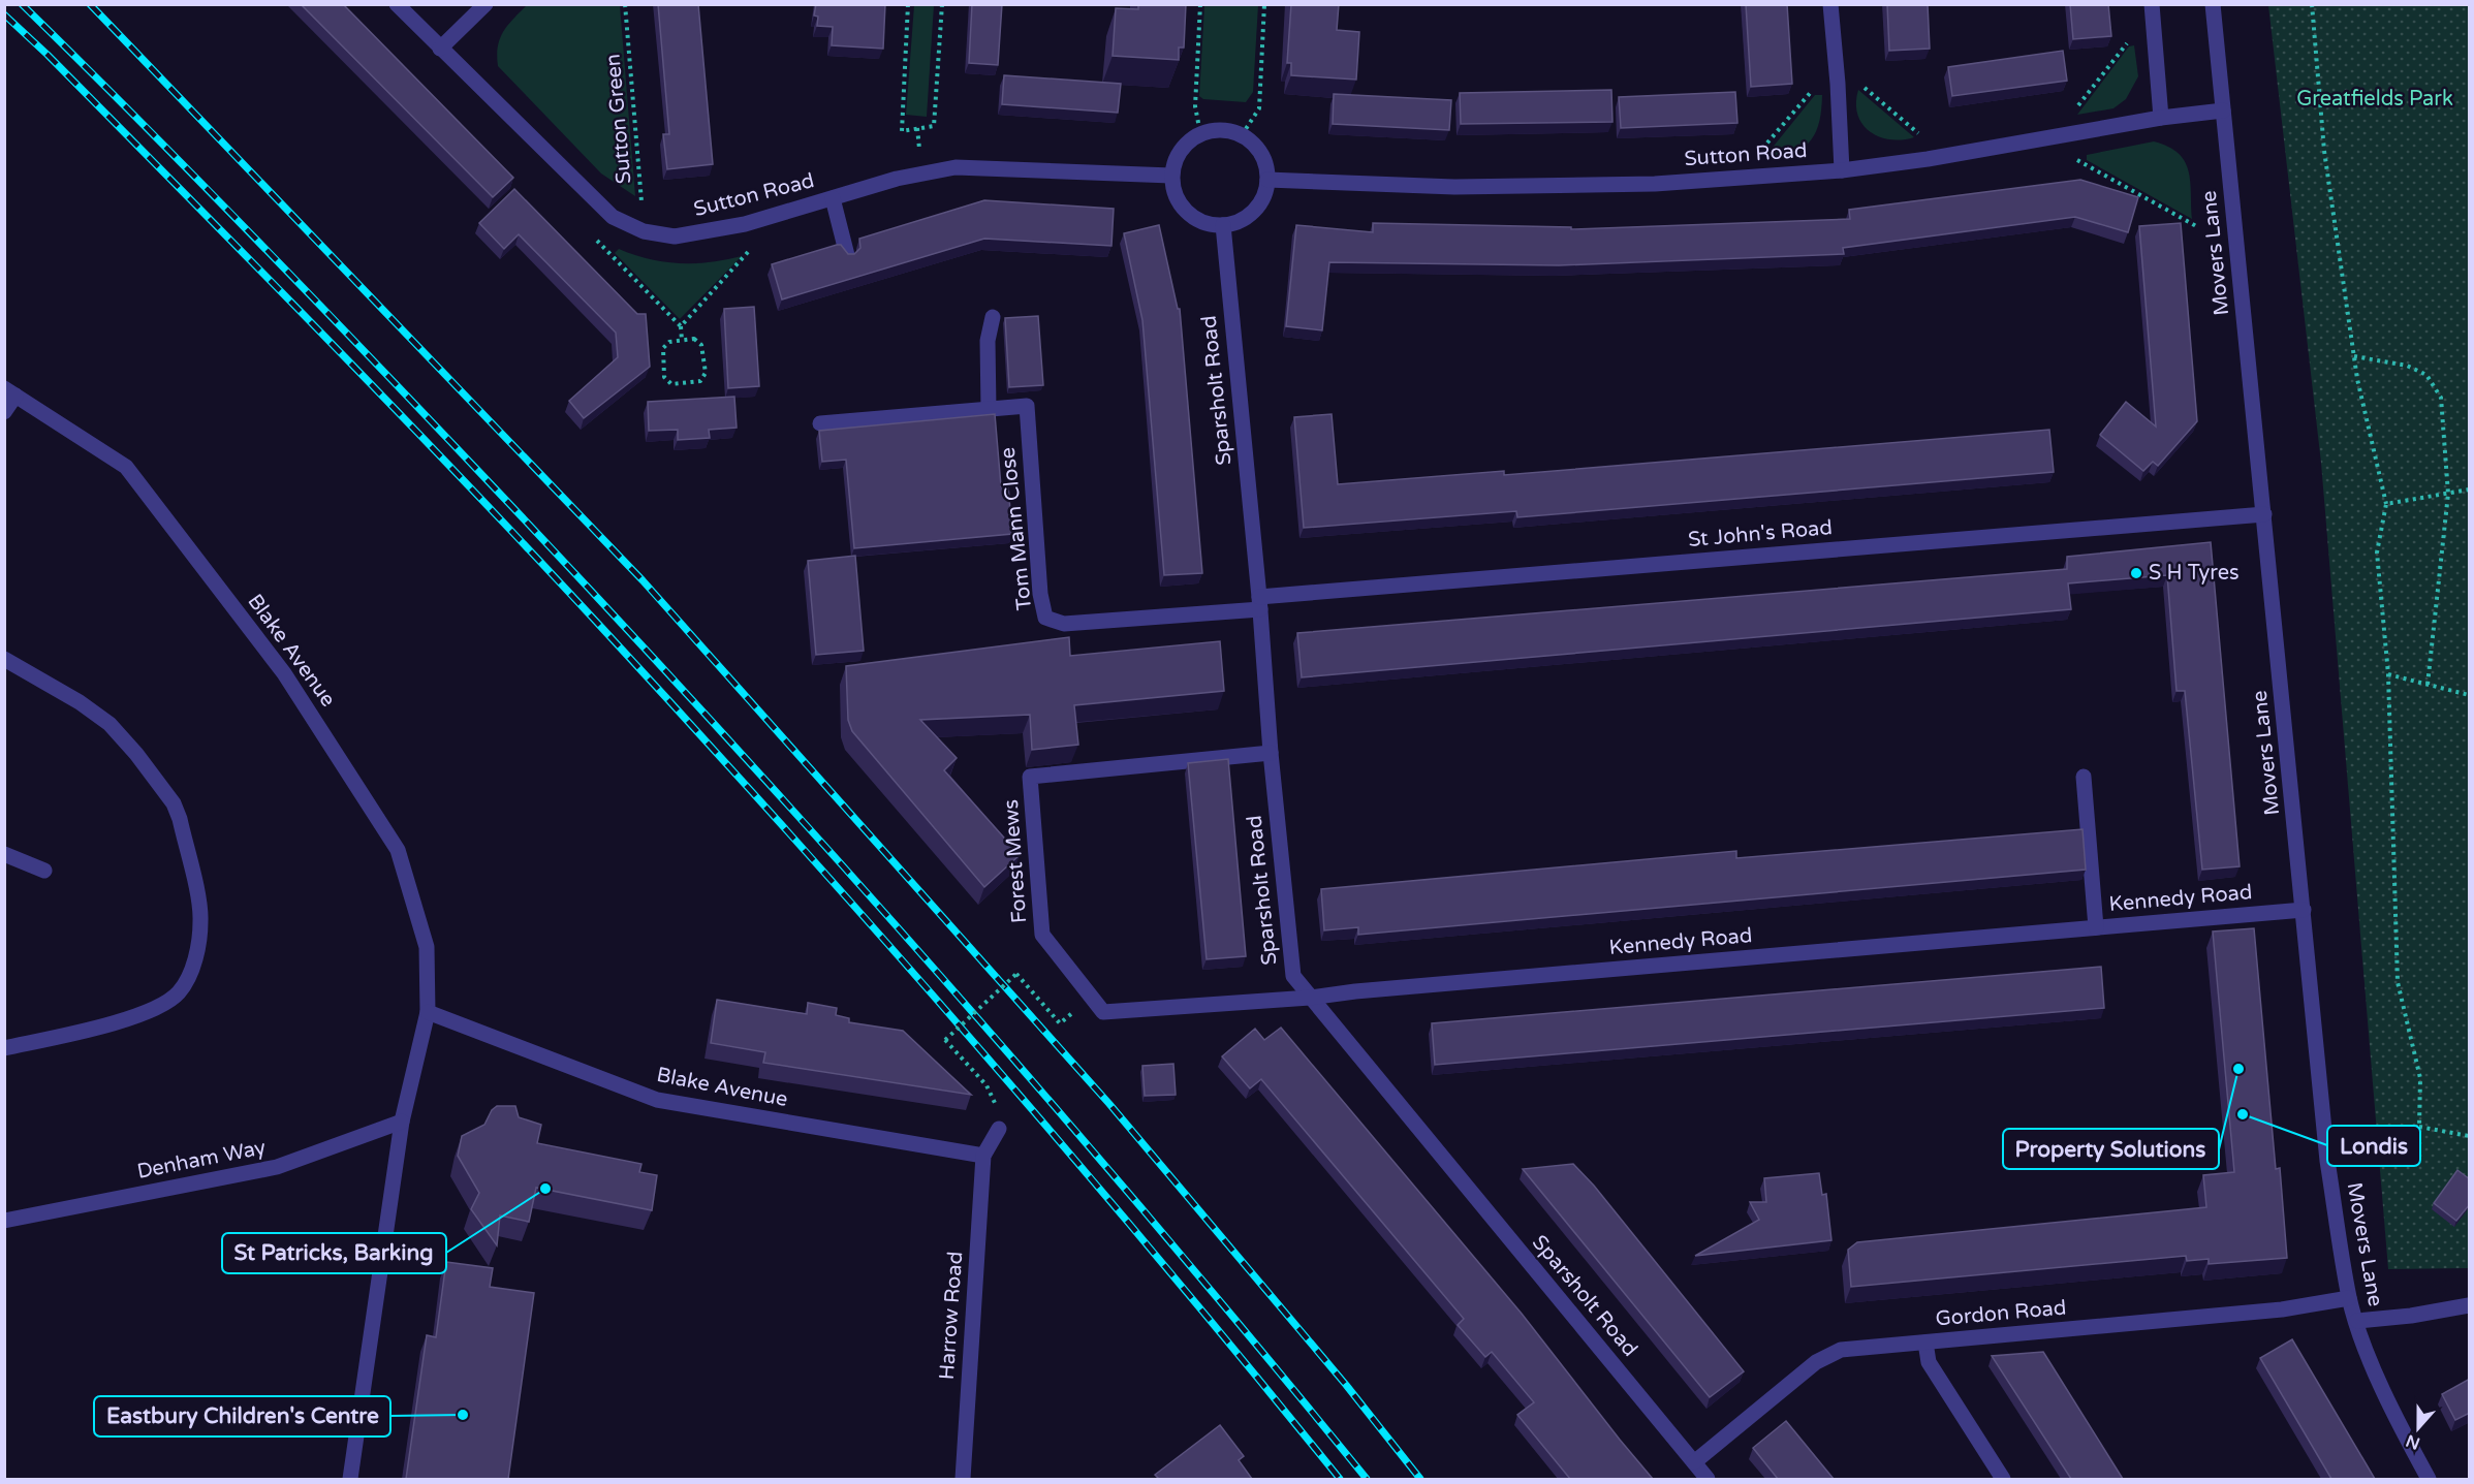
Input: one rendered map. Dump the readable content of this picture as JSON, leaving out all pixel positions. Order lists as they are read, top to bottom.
{
  "streets": {
    "street": [
      "Sutton Road",
      "Movers Lane",
      "Sparsholt Road",
      "Tom Mann Close",
      "St John's Road",
      "Blake Avenue",
      "Forest Mews",
      "Kennedy Road",
      "Denham Way",
      "Gordon Road",
      "Harrow Road"
    ],
    "path": ["Sutton Green"]
  },
  "crossings": [
    ["Sutton Green", "Sutton Road"],
    ["Sutton Road", "Movers Lane"],
    ["Sutton Road", "Sparsholt Road"],
    ["Movers Lane", "St John's Road"],
    ["Movers Lane", "Kennedy Road"],
    ["Movers Lane", "Gordon Road"],
    ["Sparsholt Road", "Tom Mann Close"],
    ["Sparsholt Road", "St John's Road"],
    ["Sparsholt Road", "Forest Mews"],
    ["Sparsholt Road", "Kennedy Road"],
    ["Sparsholt Road", "Gordon Road"],
    ["Tom Mann Close", "St John's Road"],
    ["Blake Avenue", "Denham Way"],
    ["Blake Avenue", "Harrow Road"],
    ["Forest Mews", "Kennedy Road"]
  ],
  "parks": ["Greatfields Park"],
  "places": [
    "S H Tyres",
    "Property Solutions",
    "Londis",
    "St Patricks, Barking",
    "Eastbury Children's Centre"
  ],
  "north": "bottom"
}
